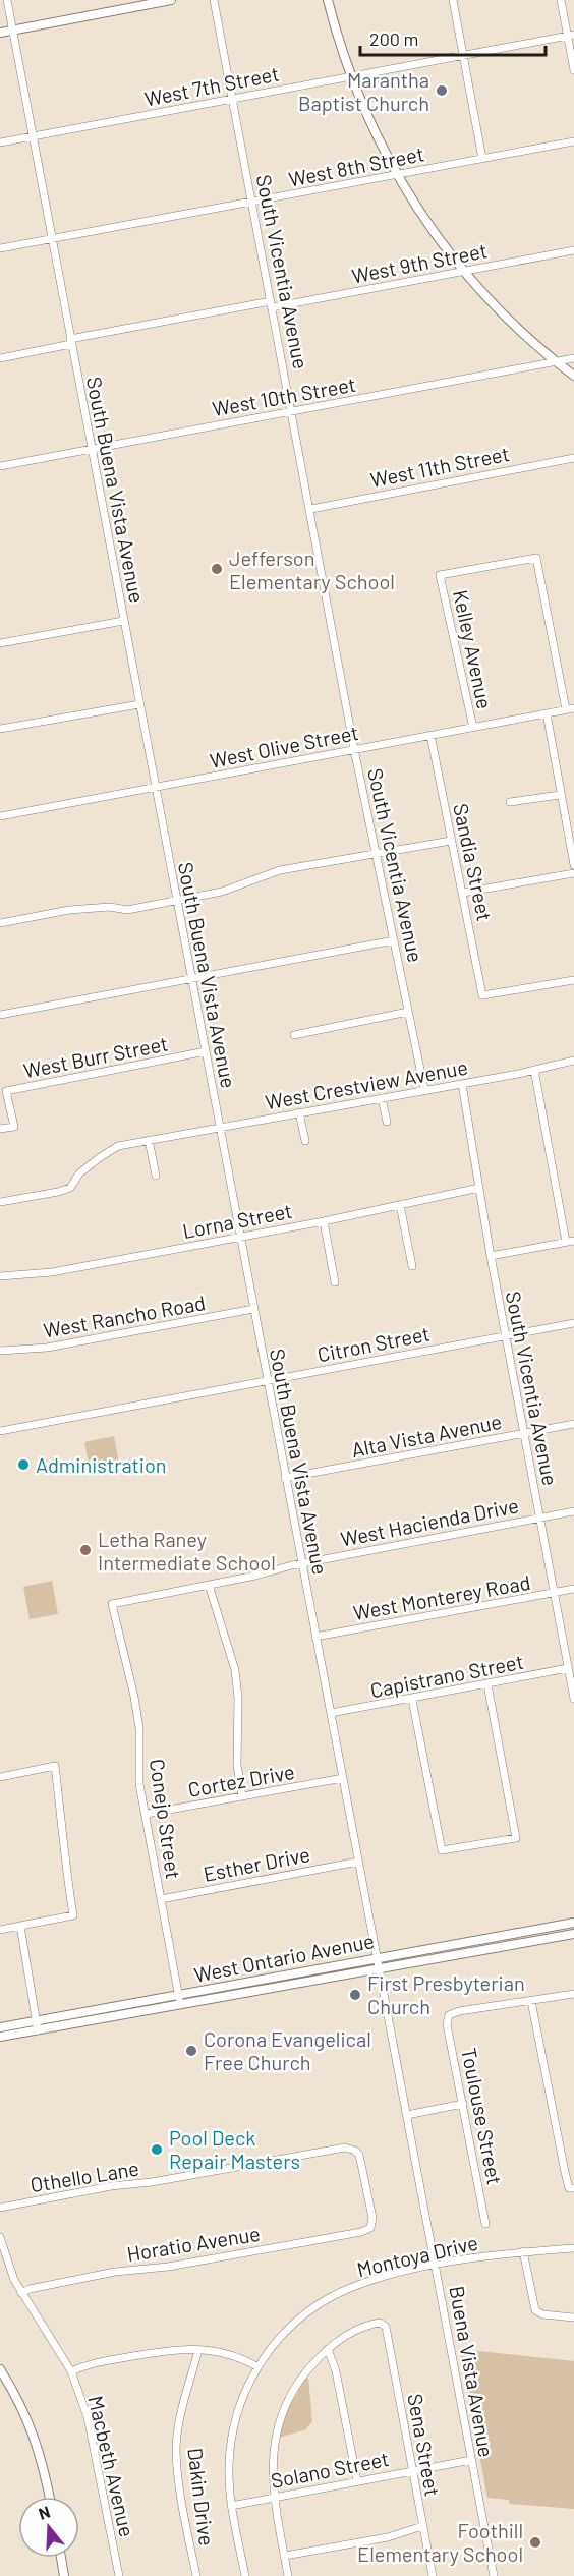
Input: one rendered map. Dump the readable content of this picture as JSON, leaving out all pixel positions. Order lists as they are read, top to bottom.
{
  "streets": {
    "main road": ["West Ontario Avenue"],
    "street": [
      "West 7th Street",
      "West 8th Street",
      "West 9th Street",
      "South Vicentia Avenue",
      "West 10th Street",
      "West 11th Street",
      "South Buena Vista Avenue",
      "Kelley Avenue",
      "West Olive Street",
      "Sandia Street",
      "West Burr Street",
      "West Crestview Avenue",
      "Lorna Street",
      "West Rancho Road",
      "Citron Street",
      "Alta Vista Avenue",
      "West Hacienda Drive",
      "West Monterey Road",
      "Capistrano Street",
      "Cortez Drive",
      "Conejo Street",
      "Esther Drive",
      "Toulouse Street",
      "Othello Lane",
      "Horatio Avenue",
      "Montoya Drive",
      "Buena Vista Avenue",
      "Sena Street",
      "Macbeth Avenue",
      "Solano Street",
      "Dakin Drive"
    ]
  },
  "crossings": [
    ["West 7th Street", "South Vicentia Avenue"],
    ["West 7th Street", "South Buena Vista Avenue"],
    ["West 8th Street", "South Vicentia Avenue"],
    ["West 8th Street", "South Buena Vista Avenue"],
    ["West 9th Street", "South Vicentia Avenue"],
    ["West 9th Street", "South Buena Vista Avenue"],
    ["South Vicentia Avenue", "West 10th Street"],
    ["South Vicentia Avenue", "West 11th Street"],
    ["South Vicentia Avenue", "West Olive Street"],
    ["South Vicentia Avenue", "West Crestview Avenue"],
    ["South Vicentia Avenue", "Lorna Street"],
    ["South Vicentia Avenue", "Citron Street"],
    ["South Vicentia Avenue", "Alta Vista Avenue"],
    ["South Vicentia Avenue", "West Hacienda Drive"],
    ["South Vicentia Avenue", "West Monterey Road"],
    ["South Vicentia Avenue", "Capistrano Street"],
    ["West 10th Street", "South Buena Vista Avenue"],
    ["South Buena Vista Avenue", "West Olive Street"],
    ["South Buena Vista Avenue", "West Burr Street"],
    ["South Buena Vista Avenue", "West Crestview Avenue"],
    ["South Buena Vista Avenue", "Lorna Street"],
    ["South Buena Vista Avenue", "West Rancho Road"],
    ["South Buena Vista Avenue", "Citron Street"],
    ["South Buena Vista Avenue", "Alta Vista Avenue"],
    ["South Buena Vista Avenue", "West Hacienda Drive"],
    ["South Buena Vista Avenue", "West Monterey Road"],
    ["South Buena Vista Avenue", "Capistrano Street"],
    ["South Buena Vista Avenue", "Cortez Drive"],
    ["South Buena Vista Avenue", "Esther Drive"],
    ["South Buena Vista Avenue", "West Ontario Avenue"],
    ["South Buena Vista Avenue", "Buena Vista Avenue"],
    ["Kelley Avenue", "West Olive Street"],
    ["West Olive Street", "Sandia Street"],
    ["West Hacienda Drive", "Conejo Street"],
    ["Cortez Drive", "Conejo Street"],
    ["Conejo Street", "Esther Drive"],
    ["Conejo Street", "West Ontario Avenue"],
    ["West Ontario Avenue", "Buena Vista Avenue"],
    ["Othello Lane", "Horatio Avenue"],
    ["Horatio Avenue", "Macbeth Avenue"],
    ["Montoya Drive", "Buena Vista Avenue"],
    ["Montoya Drive", "Solano Street"],
    ["Buena Vista Avenue", "Solano Street"],
    ["Sena Street", "Solano Street"]
  ],
  "places": [
    "Marantha Baptist Church",
    "Jefferson Elementary School",
    "Administration",
    "Letha Raney Intermediate School",
    "First Presbyterian Church",
    "Corona Evangelical Free Church",
    "Pool Deck Repair Masters",
    "Foothill Elementary School"
  ],
  "scale_bar": "200 m",
  "north": "top"
}
